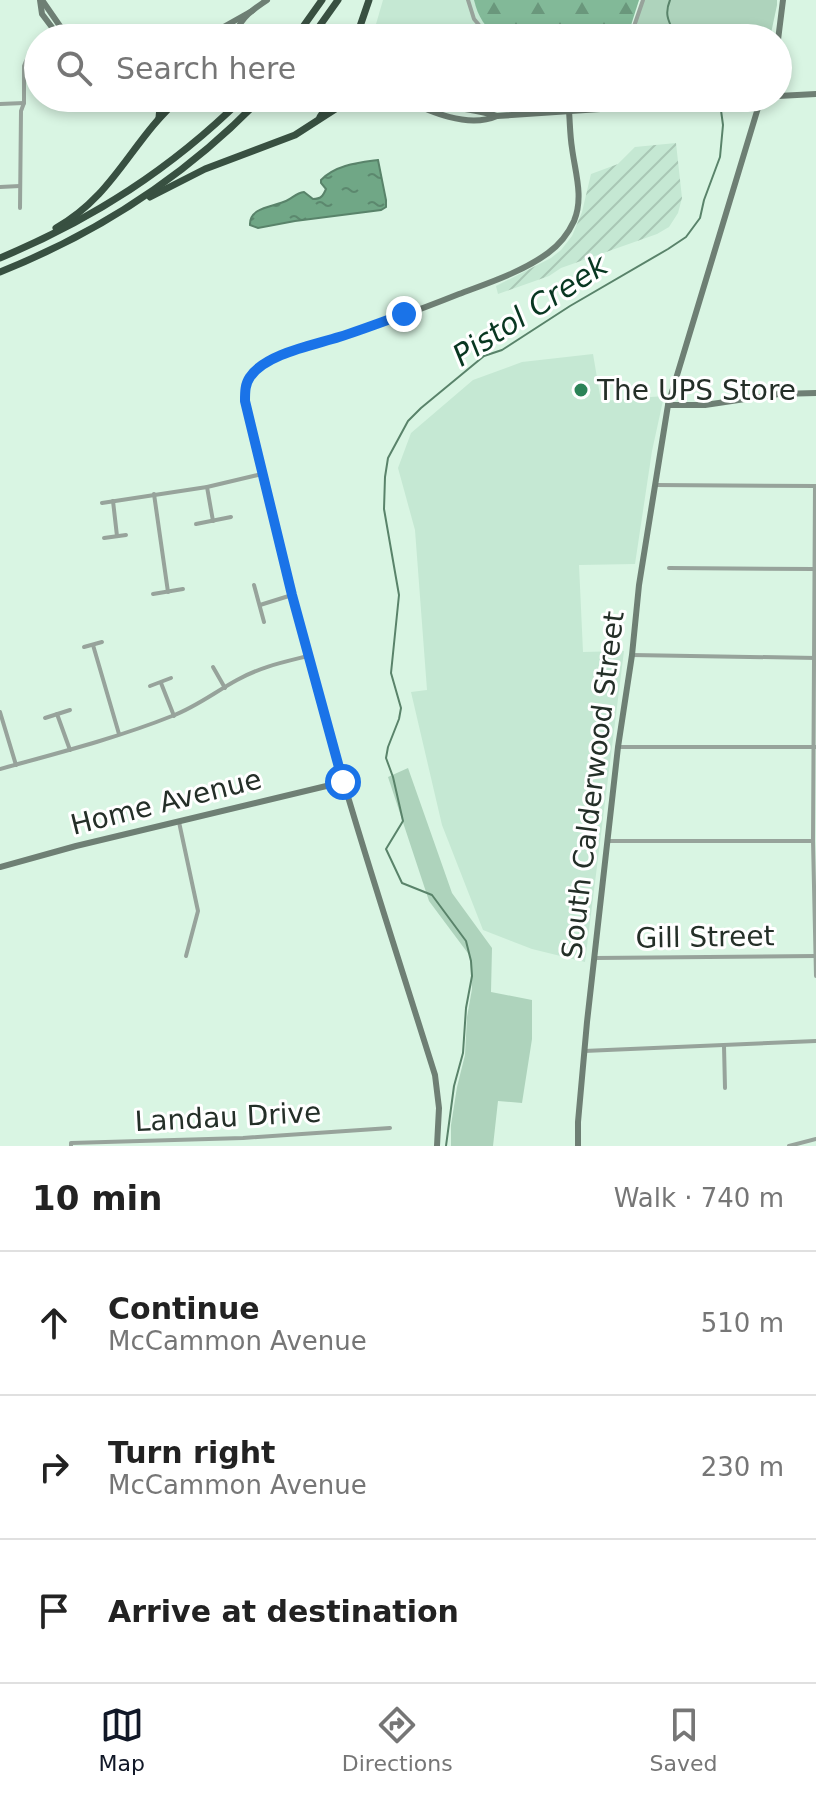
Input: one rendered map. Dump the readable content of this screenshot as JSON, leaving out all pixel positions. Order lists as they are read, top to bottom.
{
  "streets": {
    "street": [
      "South Calderwood Street",
      "Home Avenue",
      "Gill Street",
      "Landau Drive"
    ]
  },
  "crossings": [
    ["South Calderwood Street", "Gill Street"]
  ],
  "water": ["Pistol Creek"],
  "places": ["The UPS Store"],
  "page": {
    "search": "Search here",
    "heading": ["10 min", "Walk · 740 m"],
    "list": [
      ["Continue", "McCammon Avenue", "510 m"],
      ["Turn right", "McCammon Avenue", "230 m"],
      "Arrive at destination"
    ],
    "nav": ["Map", "Directions", "Saved"]
  }
}
